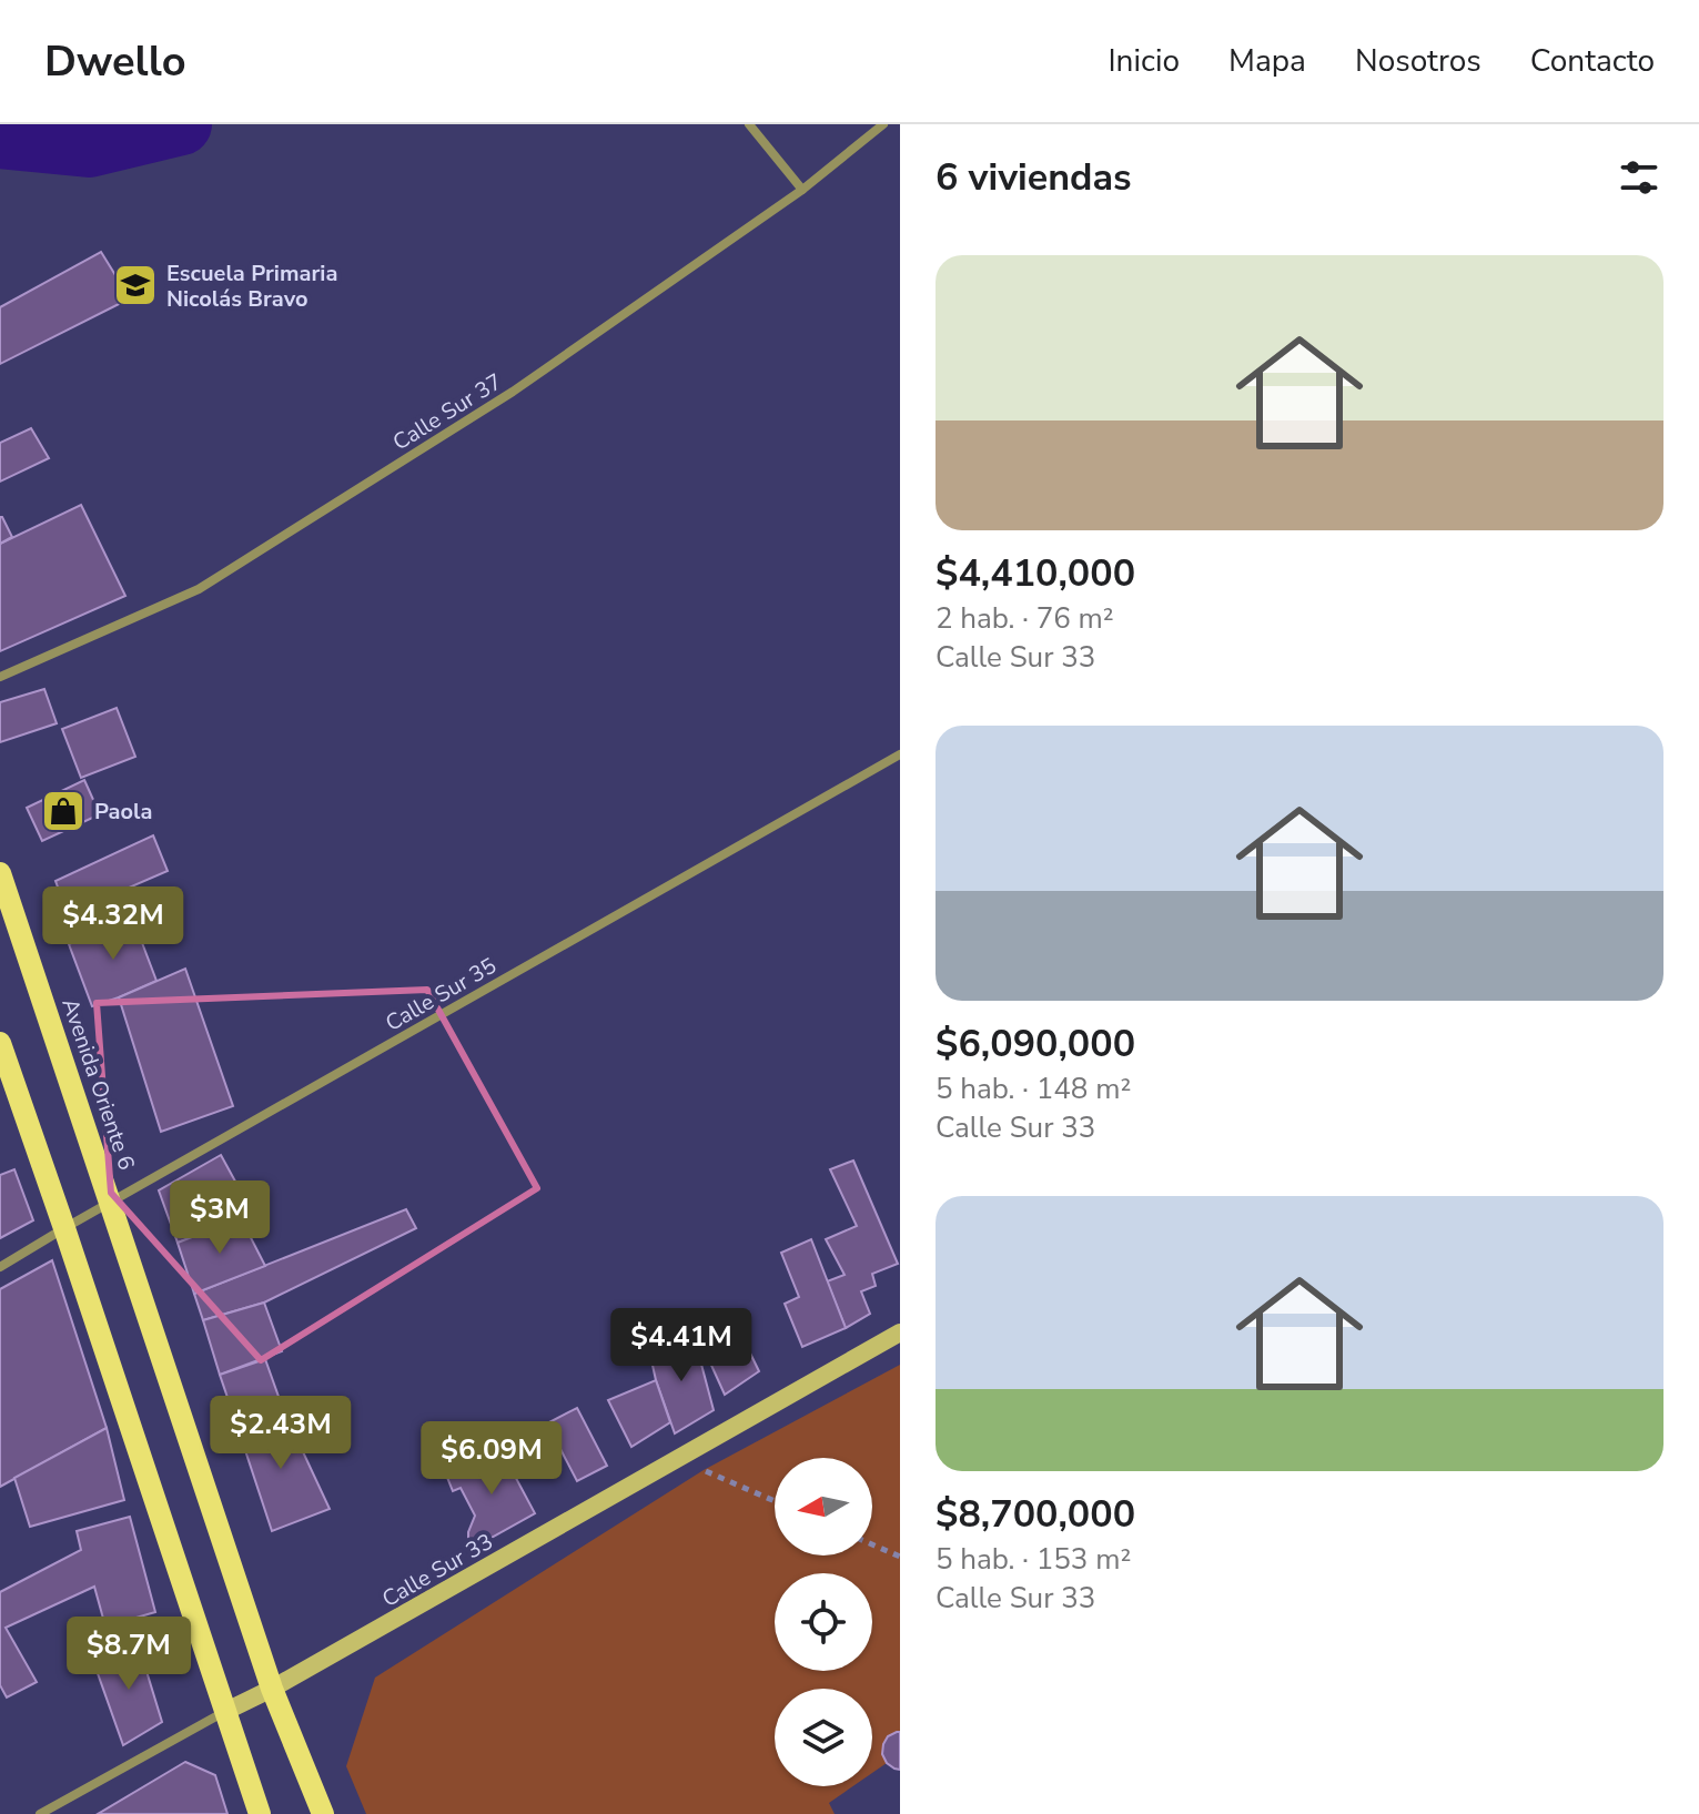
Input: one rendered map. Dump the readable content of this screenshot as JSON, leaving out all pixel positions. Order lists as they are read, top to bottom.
{
  "streets": {
    "main road": ["Avenida Oriente 6"],
    "street": ["Calle Sur 37", "Calle Sur 35", "Calle Sur 33"]
  },
  "crossings": [
    ["Calle Sur 35", "Avenida Oriente 6"],
    ["Avenida Oriente 6", "Calle Sur 33"]
  ],
  "places": {
    "school or university": ["Escuela Primaria Nicolás Bravo"],
    "shop": ["Paola"]
  },
  "north": "left",
  "page": {
    "header": "Dwello",
    "nav": [
      "Inicio",
      "Mapa",
      "Nosotros",
      "Contacto"
    ],
    "heading": "6 viviendas",
    "list": [
      {
        "name": "$4,410,000",
        "note": "2 hab. · 76 m² · Calle Sur 33"
      },
      {
        "name": "$6,090,000",
        "note": "5 hab. · 148 m² · Calle Sur 33"
      },
      {
        "name": "$8,700,000",
        "note": "5 hab. · 153 m² · Calle Sur 33"
      }
    ],
    "price": [
      "$4.32M",
      "$3M",
      "$4.41M",
      "$2.43M",
      "$6.09M",
      "$8.7M"
    ]
  }
}
